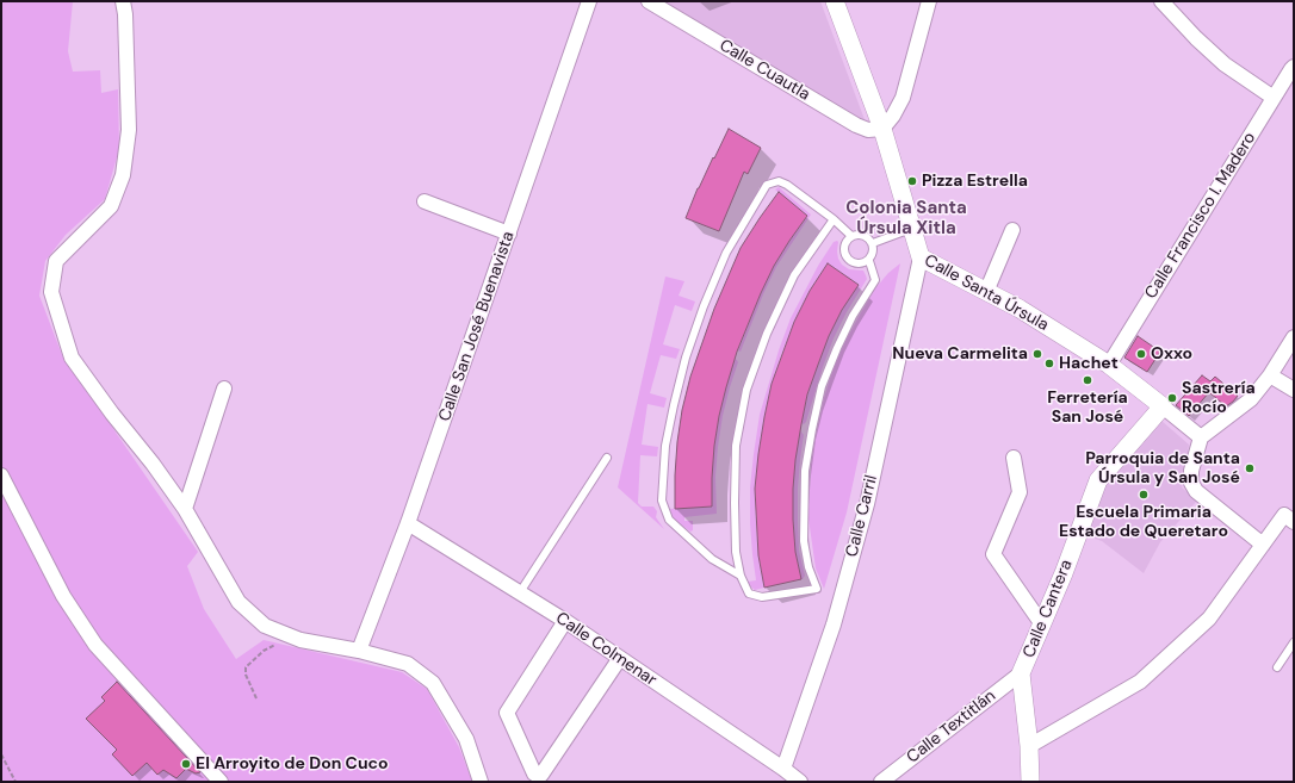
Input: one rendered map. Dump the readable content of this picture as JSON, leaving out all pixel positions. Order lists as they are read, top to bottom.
{
  "streets": {
    "street": [
      "Calle Cuautla",
      "Calle Francisco I. Madero",
      "Calle Santa Úrsula",
      "Calle San José Buenavista",
      "Calle Carril",
      "Calle Cantera",
      "Calle Colmenar",
      "Calle Textitlán"
    ]
  },
  "crossings": [
    ["Calle Cuautla", "Calle Santa Úrsula"],
    ["Calle Francisco I. Madero", "Calle Santa Úrsula"],
    ["Calle Santa Úrsula", "Calle Carril"],
    ["Calle Santa Úrsula", "Calle Cantera"],
    ["Calle San José Buenavista", "Calle Colmenar"],
    ["Calle Carril", "Calle Colmenar"],
    ["Calle Cantera", "Calle Textitlán"]
  ],
  "districts": ["Colonia Santa Úrsula Xitla"],
  "places": [
    "Pizza Estrella",
    "Nueva Carmelita",
    "Oxxo",
    "Hachet",
    "Ferretería San José",
    "Sastrería Rocío",
    "Parroquia de Santa Úrsula y San José",
    "Escuela Primaria Estado de Queretaro",
    "El Arroyito de Don Cuco"
  ]
}
